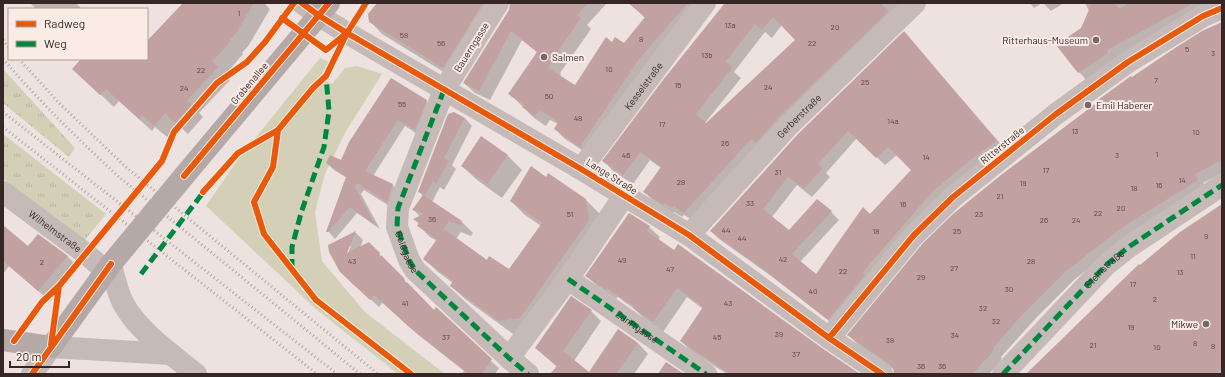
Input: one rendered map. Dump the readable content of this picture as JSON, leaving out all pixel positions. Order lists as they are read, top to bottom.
{
  "streets": {
    "main road": ["Grabenallee"],
    "street": [
      "Bauerngasse",
      "Kesselstraße",
      "Gerberstraße",
      "Ritterstraße",
      "Lange Straße",
      "Wilhelmstraße",
      "Goldgasse",
      "Steinstraße",
      "Zunftgasse"
    ]
  },
  "crossings": [
    ["Bauerngasse", "Lange Straße"],
    ["Bauerngasse", "Goldgasse"],
    ["Grabenallee", "Lange Straße"],
    ["Grabenallee", "Wilhelmstraße"],
    ["Kesselstraße", "Lange Straße"],
    ["Gerberstraße", "Lange Straße"],
    ["Ritterstraße", "Lange Straße"],
    ["Lange Straße", "Goldgasse"]
  ],
  "places": [
    "Ritterhaus-Museum",
    "Salmen",
    "Emil Haberer",
    "Mikwe"
  ],
  "house_numbers": [
    "1",
    "13a",
    "20",
    "58",
    "8",
    "56",
    "22",
    "5",
    "3",
    "13b",
    "10",
    "22",
    "7",
    "25",
    "15",
    "24",
    "24",
    "50",
    "55",
    "48",
    "14a",
    "17",
    "13",
    "10",
    "26",
    "1",
    "46",
    "3",
    "14",
    "17",
    "31",
    "14",
    "28",
    "19",
    "16",
    "18",
    "21",
    "33",
    "16",
    "20",
    "22",
    "51",
    "23",
    "36",
    "26",
    "24",
    "44",
    "18",
    "25",
    "9",
    "44",
    "11",
    "42",
    "49",
    "43",
    "28",
    "2",
    "27",
    "47",
    "22",
    "13",
    "29",
    "17",
    "30",
    "40",
    "2",
    "41",
    "43",
    "32",
    "32",
    "19",
    "39",
    "34",
    "37",
    "45",
    "38",
    "8",
    "21",
    "8",
    "10",
    "37",
    "36",
    "36"
  ],
  "legend": ["Radweg", "Weg"],
  "scale_bar": "20 m"
}
